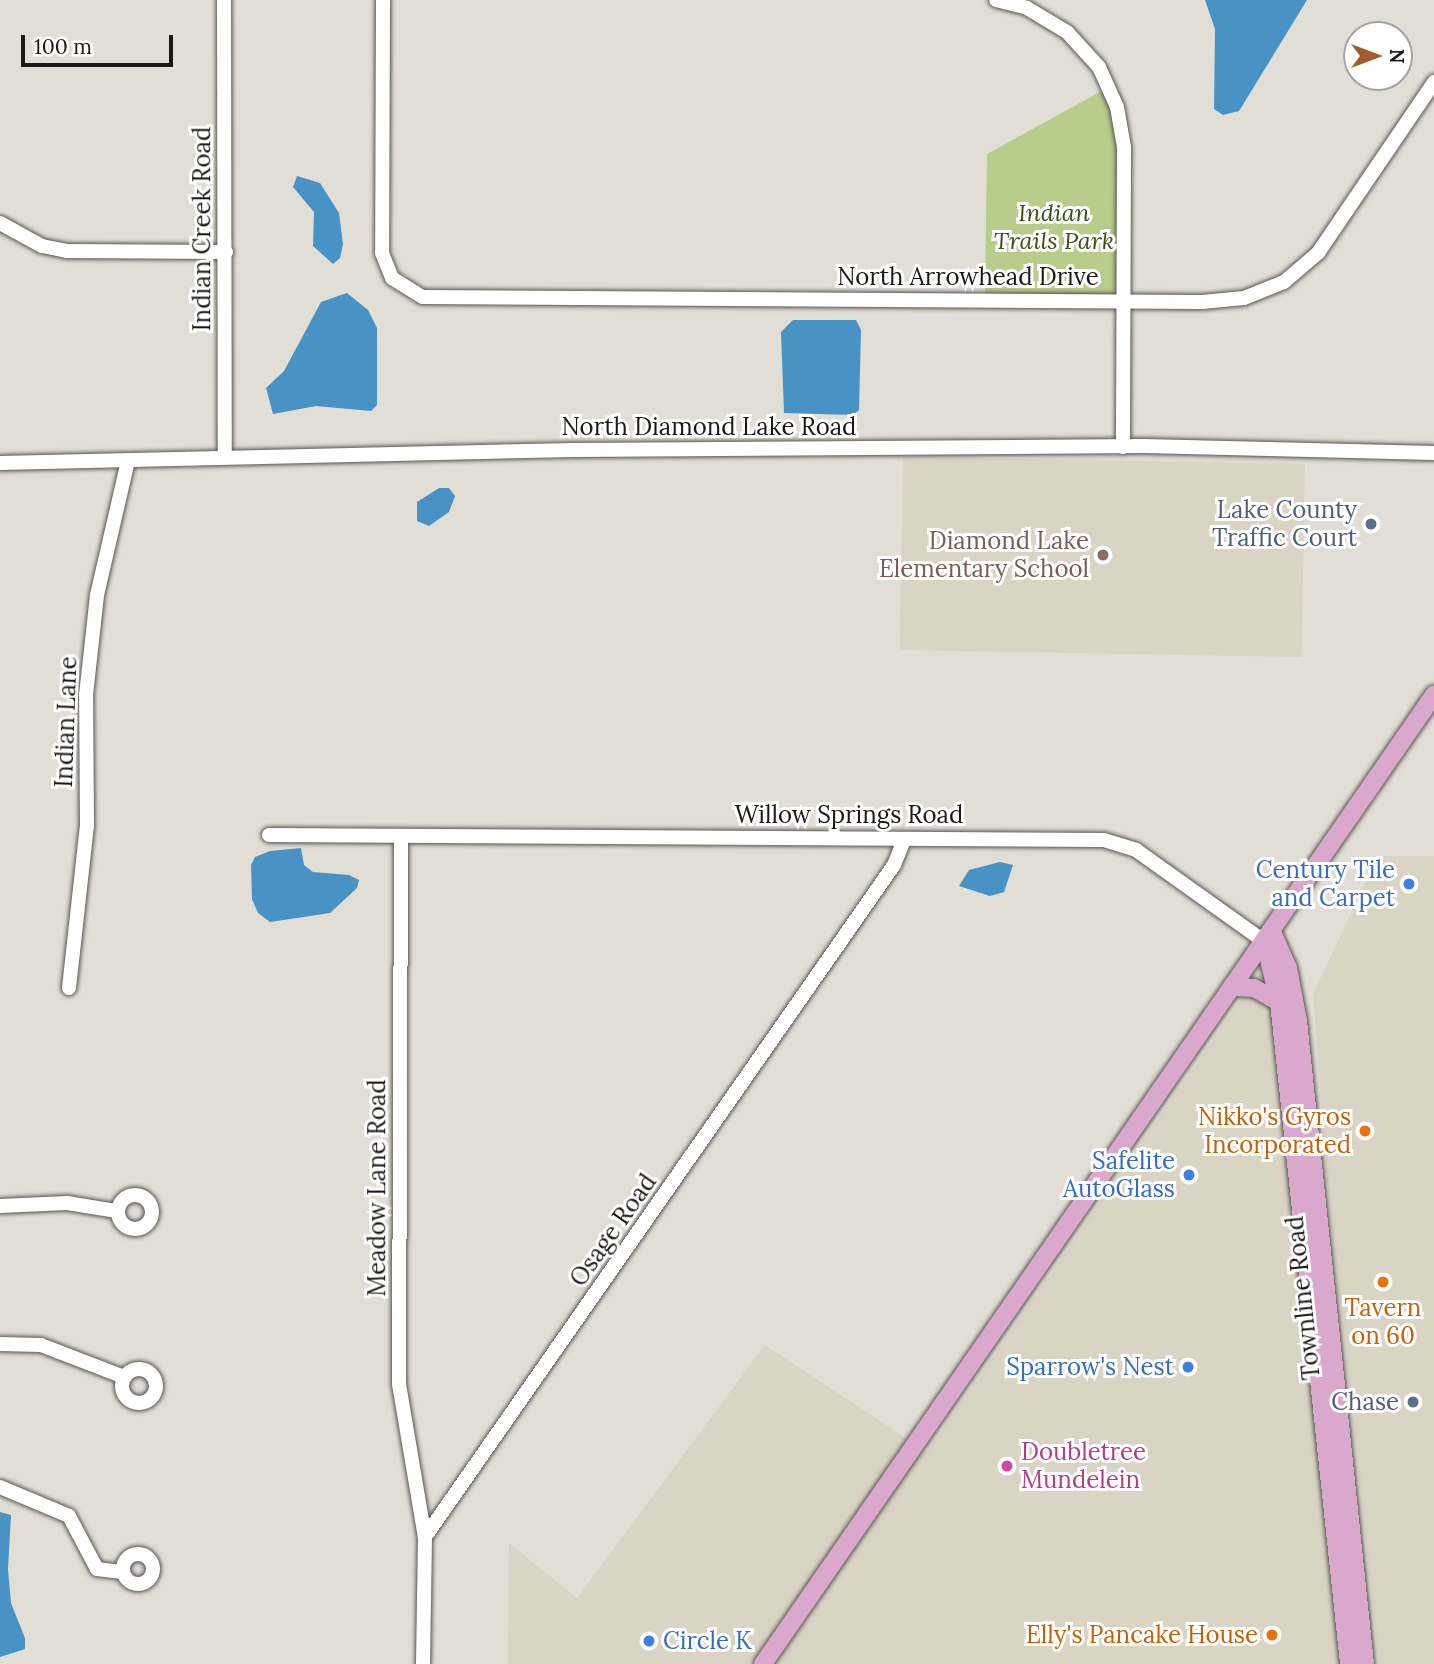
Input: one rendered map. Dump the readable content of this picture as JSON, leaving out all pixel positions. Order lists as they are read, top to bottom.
{
  "streets": {
    "main road": ["Townline Road"],
    "street": [
      "Indian Creek Road",
      "North Arrowhead Drive",
      "North Diamond Lake Road",
      "Indian Lane",
      "Willow Springs Road",
      "Meadow Lane Road",
      "Osage Road"
    ]
  },
  "crossings": [
    ["Indian Creek Road", "North Diamond Lake Road"],
    ["North Diamond Lake Road", "Indian Lane"],
    ["Willow Springs Road", "Meadow Lane Road"],
    ["Willow Springs Road", "Osage Road"],
    ["Willow Springs Road", "Townline Road"],
    ["Meadow Lane Road", "Osage Road"]
  ],
  "parks": ["Indian Trails Park"],
  "places": [
    "Lake County Traffic Court",
    "Diamond Lake Elementary School",
    "Century Tile and Carpet",
    "Nikko's Gyros Incorporated",
    "Safelite AutoGlass",
    "Tavern on 60",
    "Sparrow's Nest",
    "Chase",
    "Doubletree Mundelein",
    "Elly's Pancake House",
    "Circle K"
  ],
  "scale_bar": "100 m",
  "north": "right"
}
